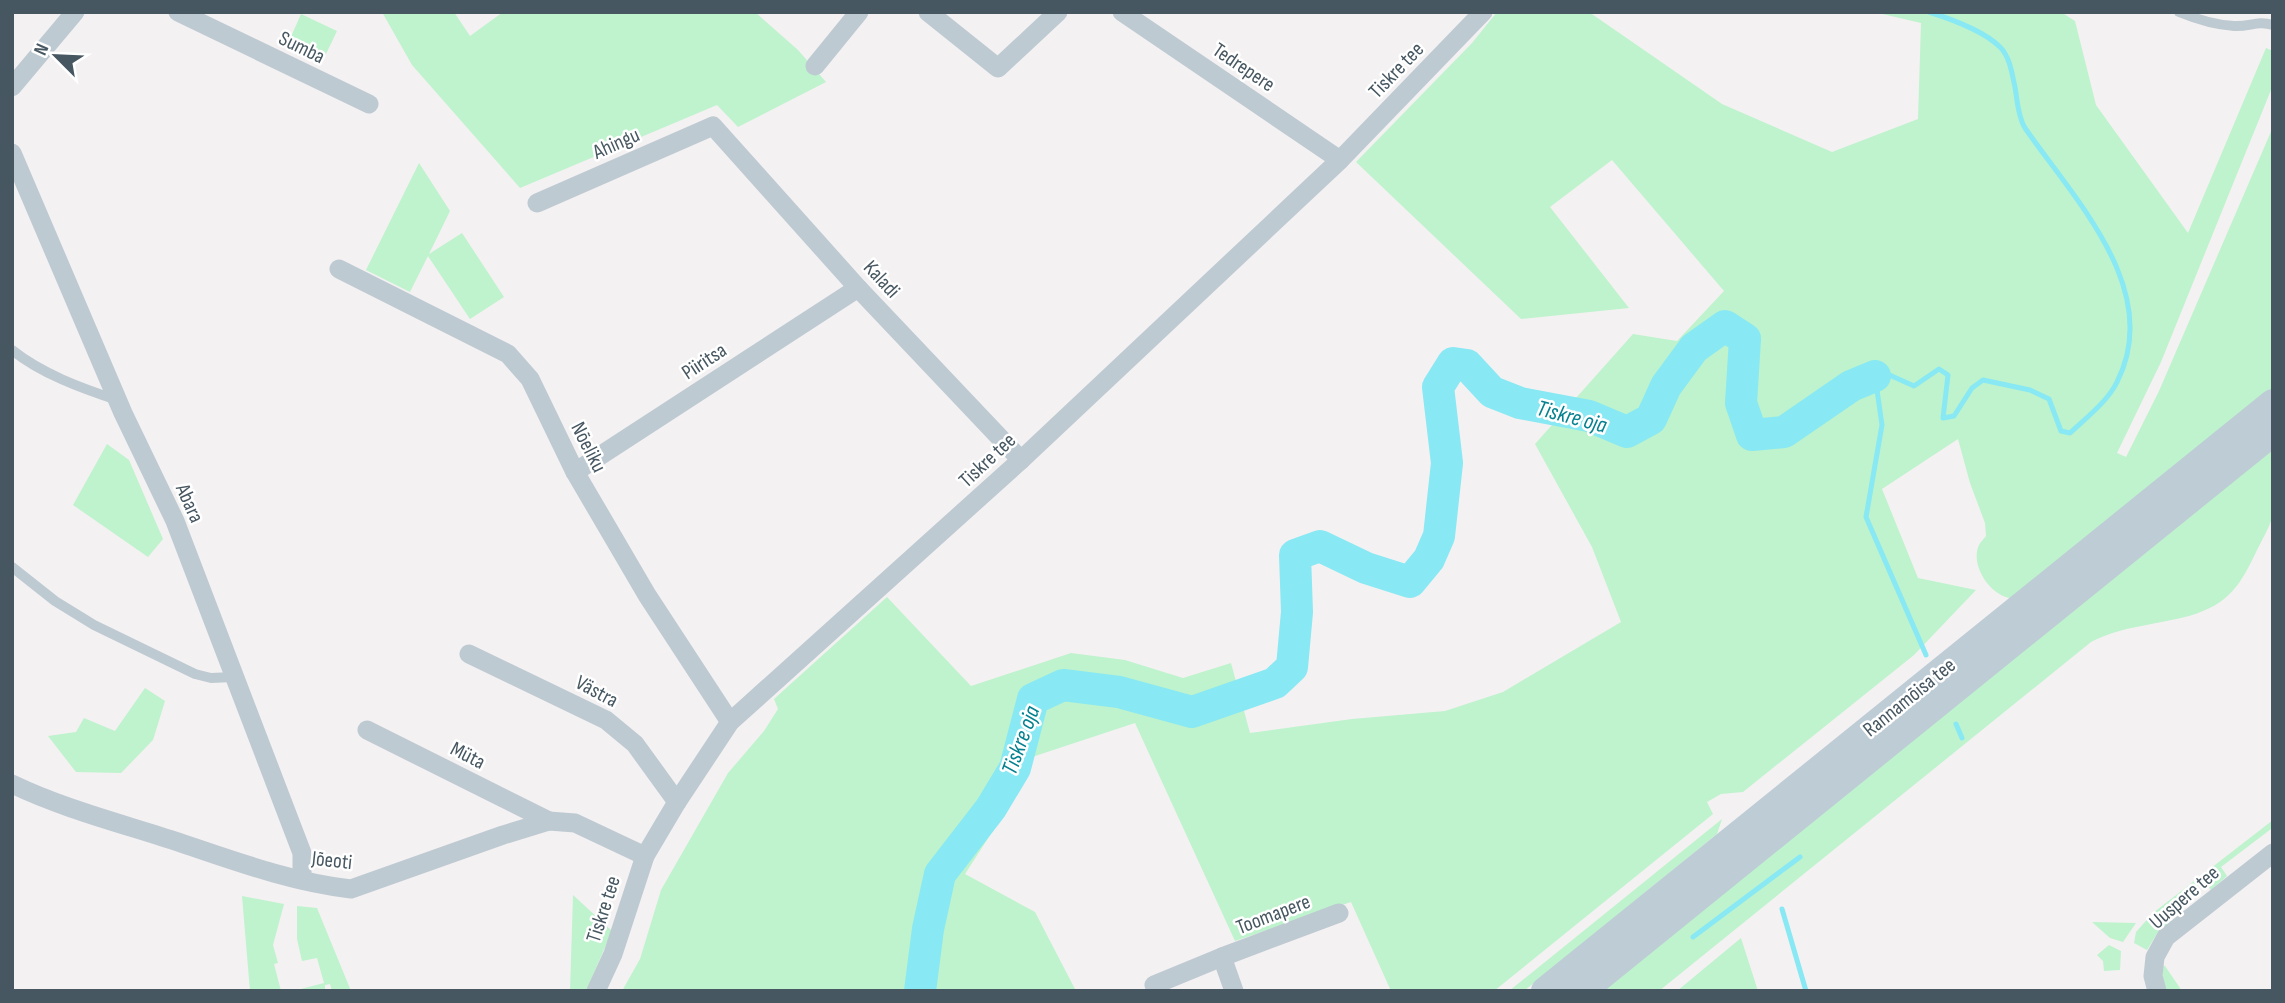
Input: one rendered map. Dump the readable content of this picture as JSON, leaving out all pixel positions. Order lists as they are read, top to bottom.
{
  "streets": {
    "street": [
      "Sumba",
      "Tedrepere",
      "Tiskre tee",
      "Ahingu",
      "Kaladi",
      "Piiritsa",
      "Nõeliku",
      "Abara",
      "Västra",
      "Rannamõisa tee",
      "Müta",
      "Jõeoti",
      "Uuspere tee",
      "Toomapere"
    ]
  },
  "crossings": [
    ["Tedrepere", "Tiskre tee"],
    ["Tiskre tee", "Kaladi"],
    ["Tiskre tee", "Nõeliku"],
    ["Tiskre tee", "Västra"],
    ["Tiskre tee", "Jõeoti"],
    ["Ahingu", "Kaladi"],
    ["Kaladi", "Piiritsa"],
    ["Piiritsa", "Nõeliku"],
    ["Abara", "Jõeoti"],
    ["Müta", "Jõeoti"]
  ],
  "water": ["Tiskre oja"],
  "north": "top left"
}
